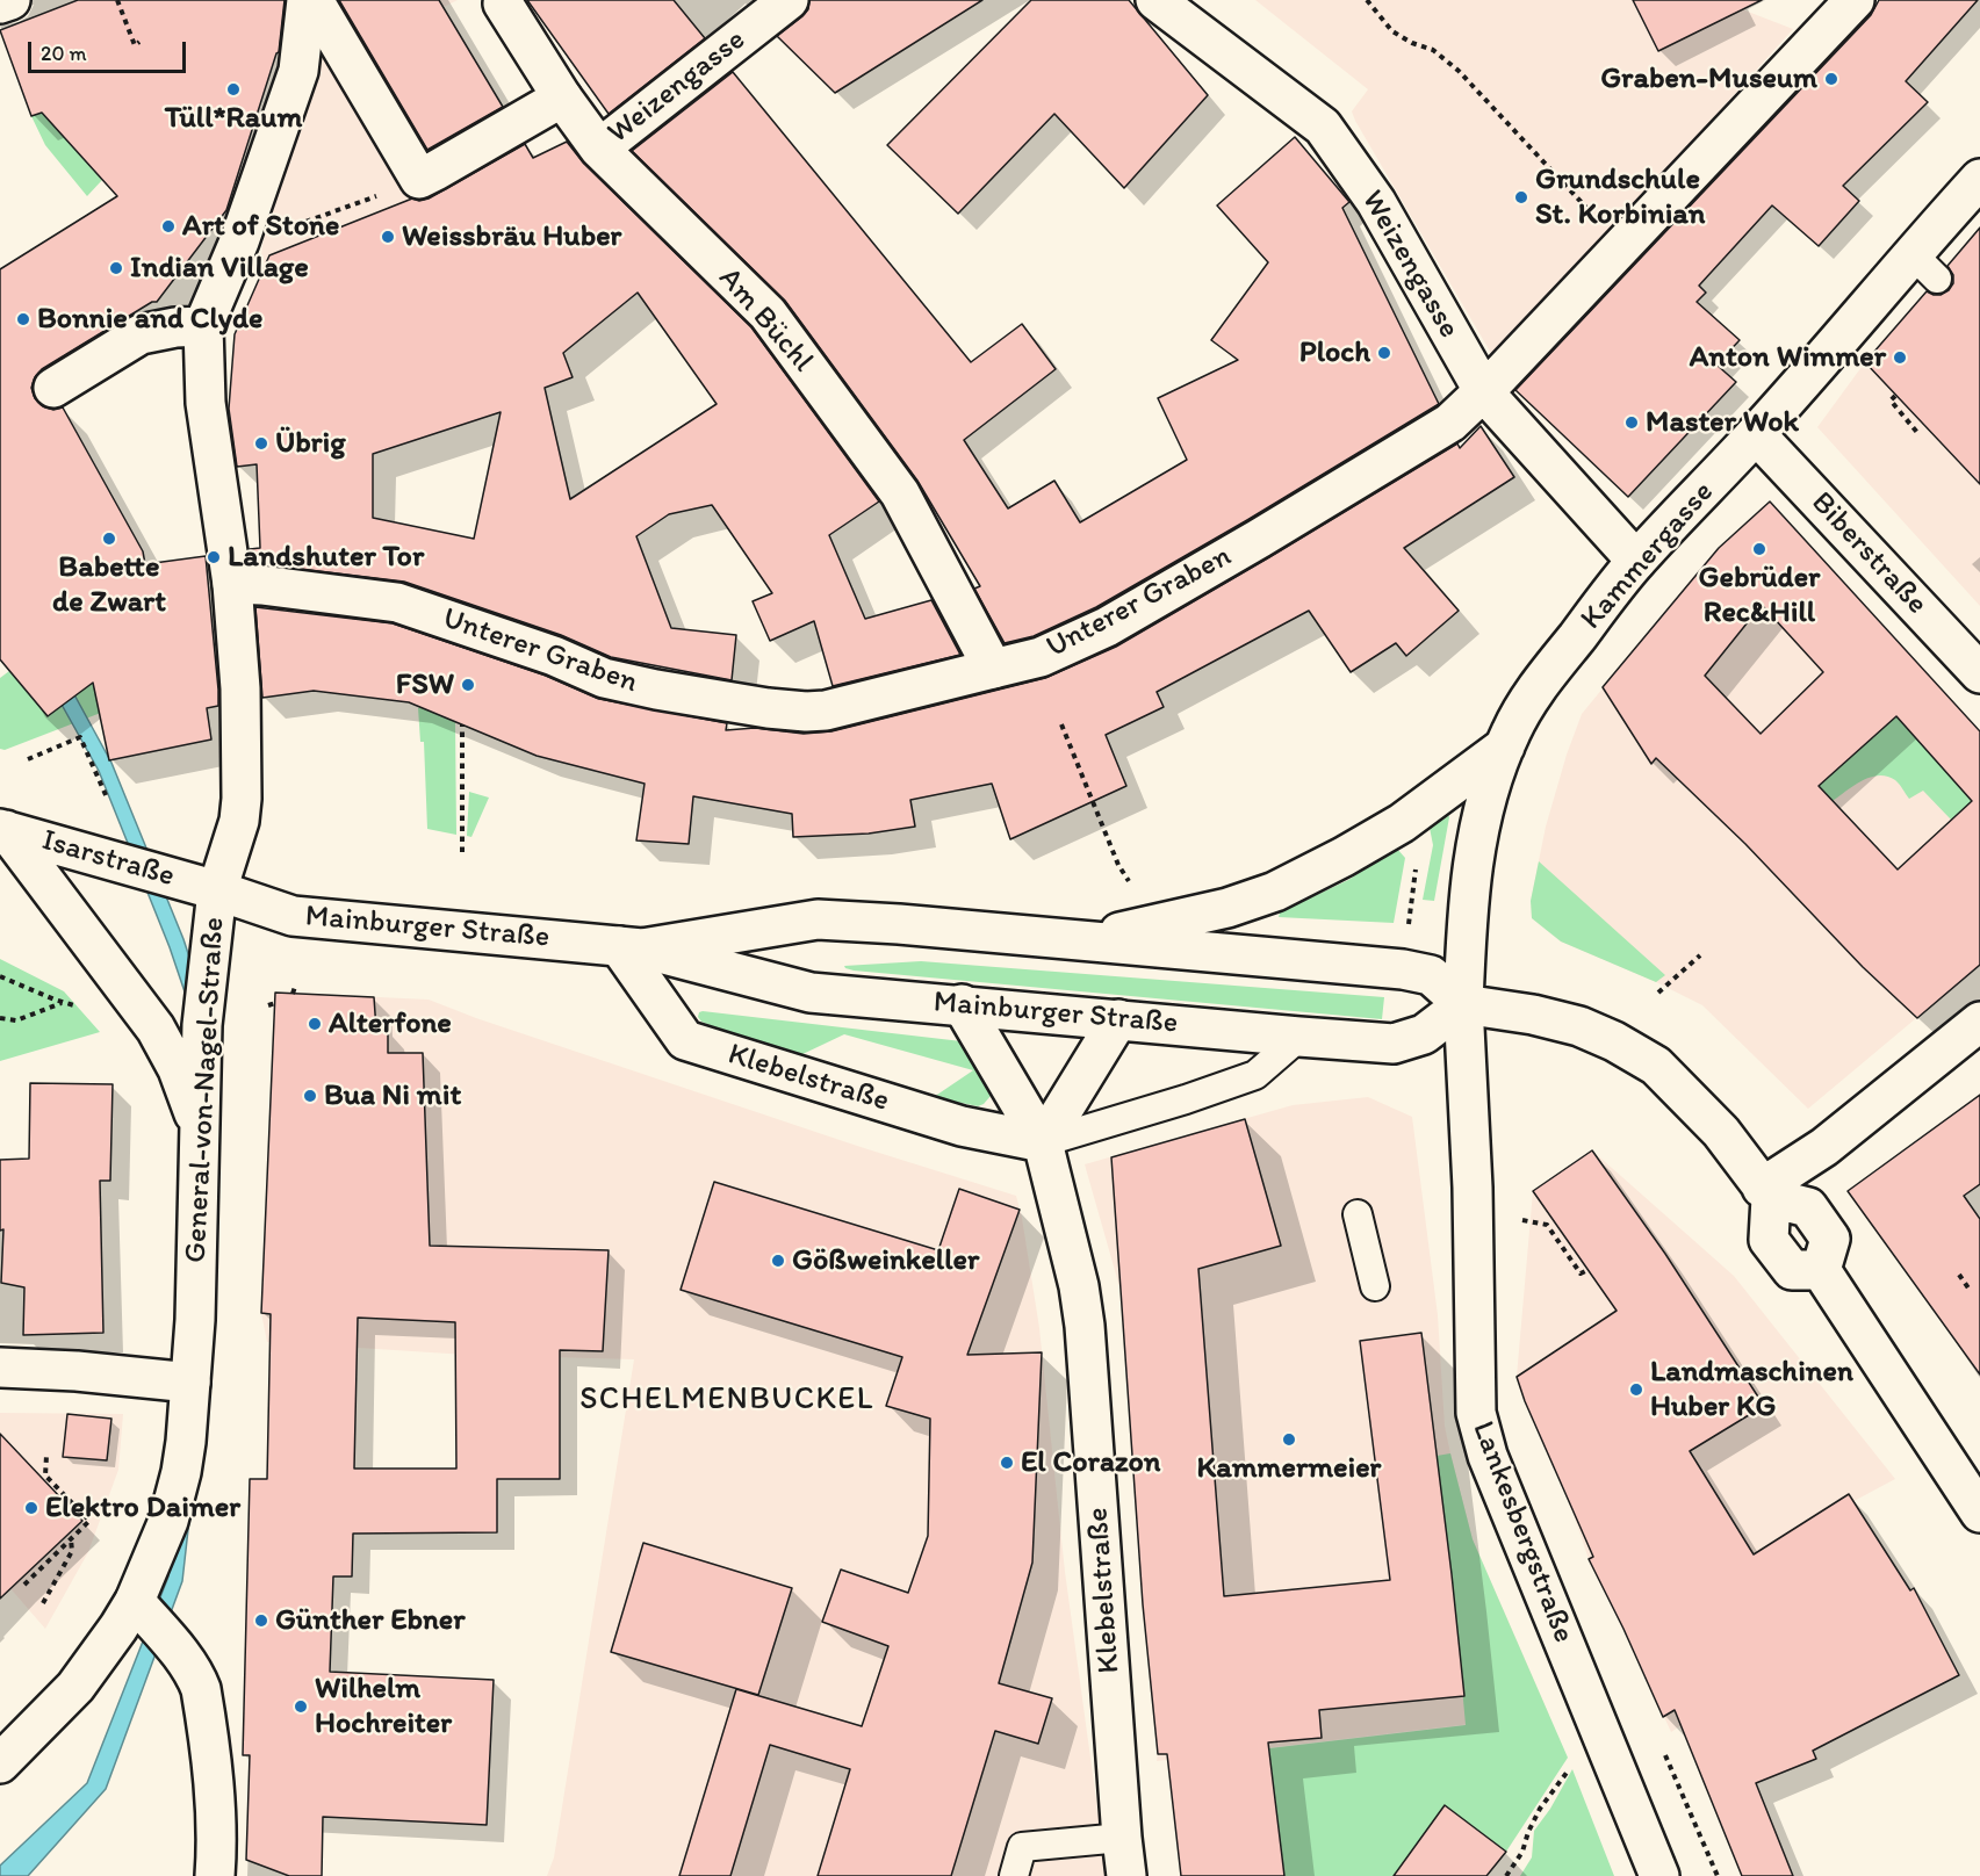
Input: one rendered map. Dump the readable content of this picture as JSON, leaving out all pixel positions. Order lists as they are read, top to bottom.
{
  "streets": {
    "street": [
      "Weizengasse",
      "Am Büchl",
      "Biberstraße",
      "Kammergasse",
      "Unterer Graben",
      "Isarstraße",
      "Mainburger Straße",
      "Klebelstraße",
      "General-von-Nagel-Straße",
      "Lankesbergstraße"
    ]
  },
  "crossings": [
    ["Weizengasse", "Am Büchl"],
    ["Weizengasse", "Kammergasse"],
    ["Weizengasse", "Unterer Graben"],
    ["Am Büchl", "Unterer Graben"],
    ["Biberstraße", "Kammergasse"],
    ["Kammergasse", "Mainburger Straße"],
    ["Kammergasse", "Lankesbergstraße"],
    ["Unterer Graben", "General-von-Nagel-Straße"],
    ["Isarstraße", "Mainburger Straße"],
    ["Isarstraße", "General-von-Nagel-Straße"],
    ["Mainburger Straße", "Klebelstraße"],
    ["Mainburger Straße", "General-von-Nagel-Straße"],
    ["Mainburger Straße", "Lankesbergstraße"]
  ],
  "districts": ["SCHELMENBUCKEL"],
  "places": [
    "Graben-Museum",
    "Tüll*Raum",
    "Grundschule St. Korbinian",
    "Art of Stone",
    "Weissbräu Huber",
    "Indian Village",
    "Bonnie and Clyde",
    "Ploch",
    "Anton Wimmer",
    "Master Wok",
    "Übrig",
    "Babette de Zwart",
    "Gebrüder Rec&Hill",
    "Landshuter Tor",
    "FSW",
    "Alterfone",
    "Bua Ni mit",
    "Gößweinkeller",
    "Landmaschinen Huber KG",
    "Kammermeier",
    "El Corazon",
    "Elektro Daimer",
    "Günther Ebner",
    "Wilhelm Hochreiter"
  ],
  "scale_bar": "20 m"
}
